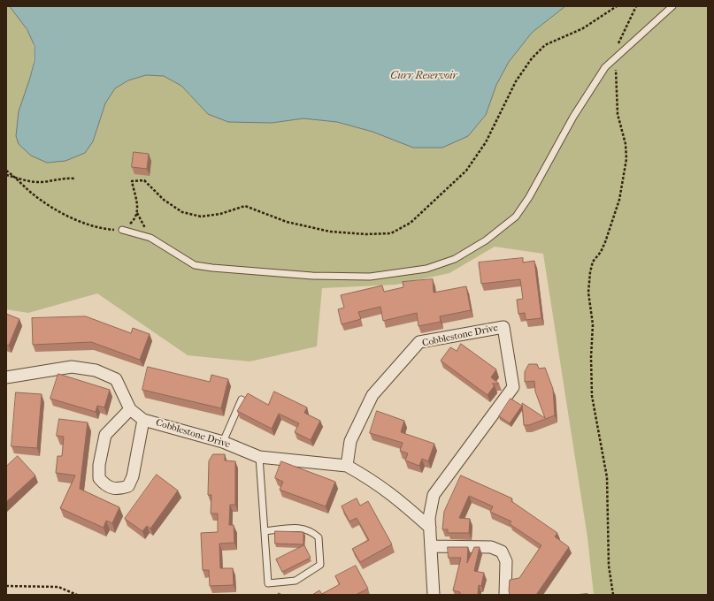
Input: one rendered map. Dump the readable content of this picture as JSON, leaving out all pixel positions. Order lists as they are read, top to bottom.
{
  "streets": {
    "street": ["Cobblestone Drive"]
  },
  "water": ["Curr Reservoir"]
}
